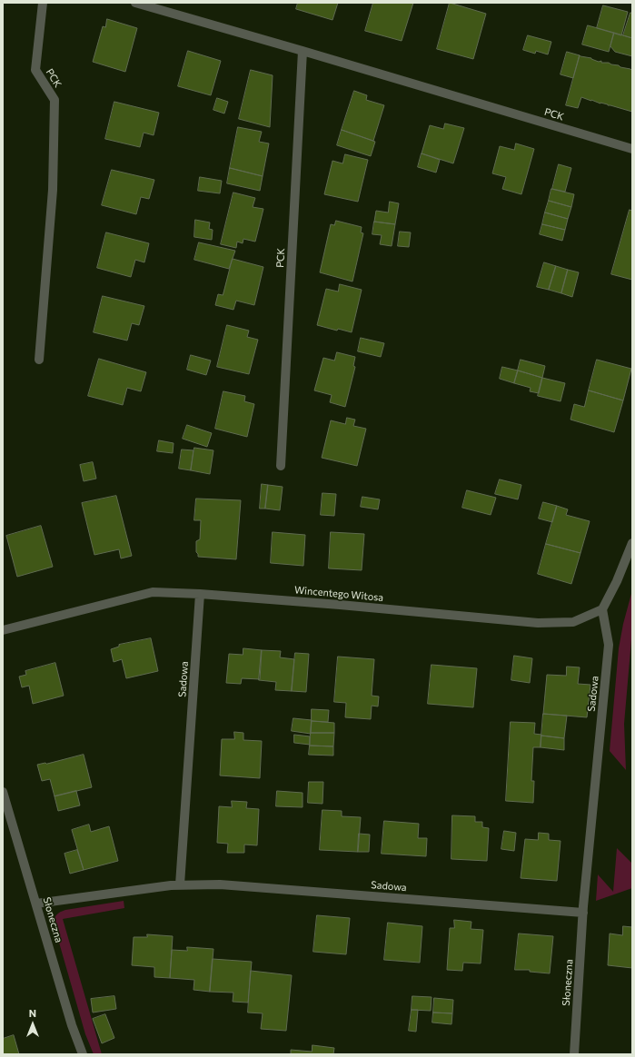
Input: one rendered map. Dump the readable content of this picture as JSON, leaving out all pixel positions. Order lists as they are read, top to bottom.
{
  "streets": {
    "street": [
      "PCK",
      "Wincentego Witosa",
      "Sadowa",
      "Słoneczna"
    ]
  },
  "crossings": [
    ["Wincentego Witosa", "Sadowa"],
    ["Sadowa", "Słoneczna"]
  ],
  "north": "top"
}
